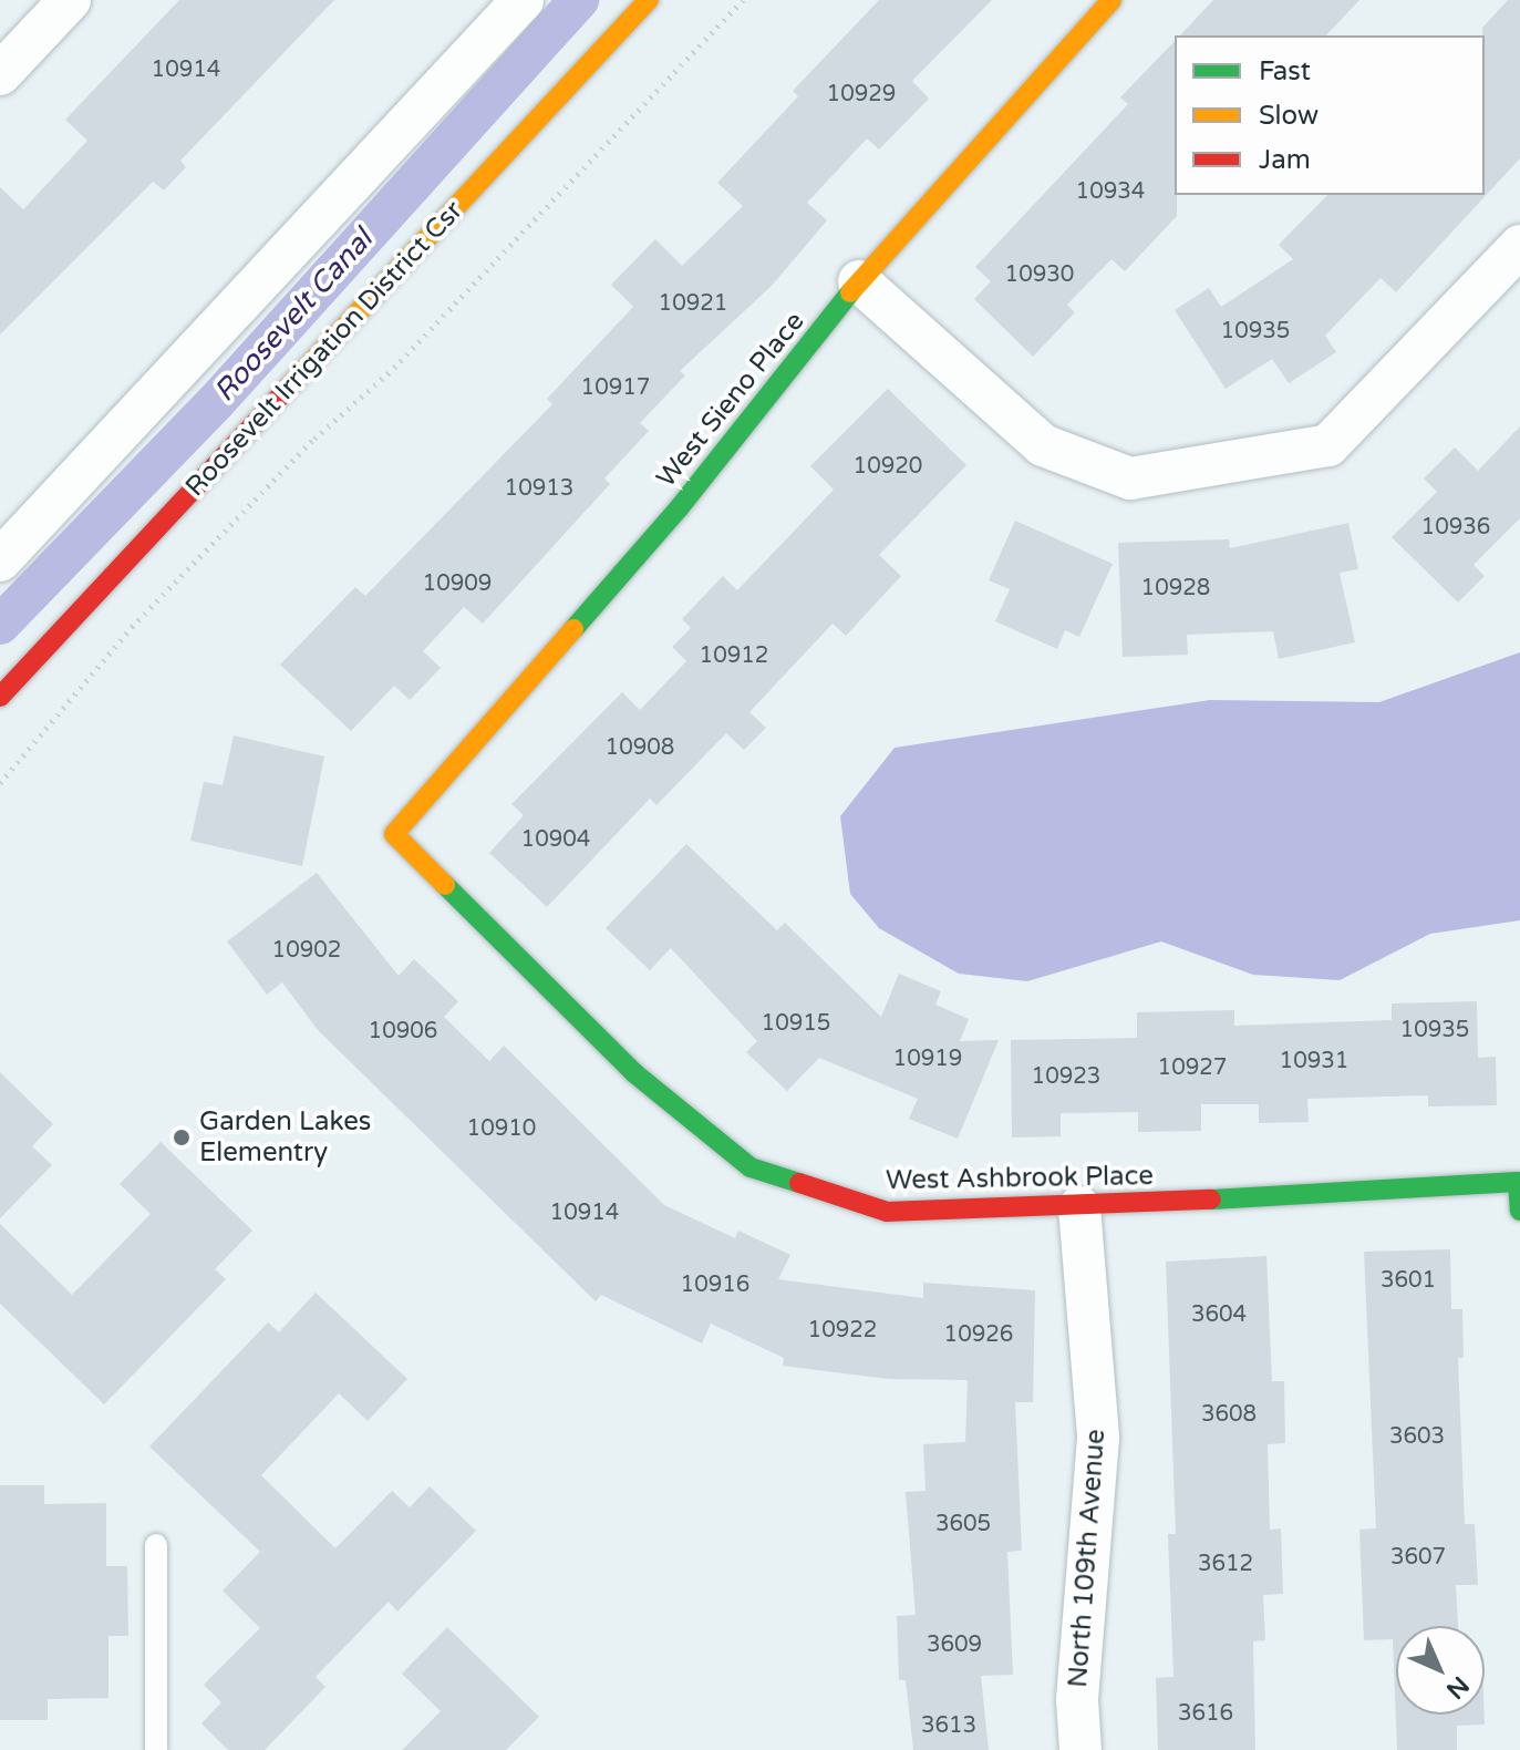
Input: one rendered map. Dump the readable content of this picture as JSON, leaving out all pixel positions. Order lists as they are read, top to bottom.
{
  "streets": {
    "street": [
      "Roosevelt Irrigation District Csr",
      "West Sieno Place",
      "West Ashbrook Place",
      "North 109th Avenue"
    ]
  },
  "crossings": [
    ["West Sieno Place", "West Ashbrook Place"],
    ["West Ashbrook Place", "North 109th Avenue"]
  ],
  "water": ["Roosevelt Canal"],
  "places": ["Garden Lakes Elementry"],
  "house_numbers": [
    "10914",
    "10929",
    "10934",
    "10930",
    "10921",
    "10935",
    "10917",
    "10920",
    "10913",
    "10936",
    "10909",
    "10928",
    "10912",
    "10908",
    "10904",
    "10902",
    "10915",
    "10935",
    "10906",
    "10919",
    "10931",
    "10927",
    "10923",
    "10910",
    "10914",
    "3601",
    "10916",
    "3604",
    "10922",
    "10926",
    "3608",
    "3603",
    "3605",
    "3607",
    "3612",
    "3609",
    "3616",
    "3613"
  ],
  "legend": ["Fast", "Slow", "Jam"],
  "north": "bottom right"
}
